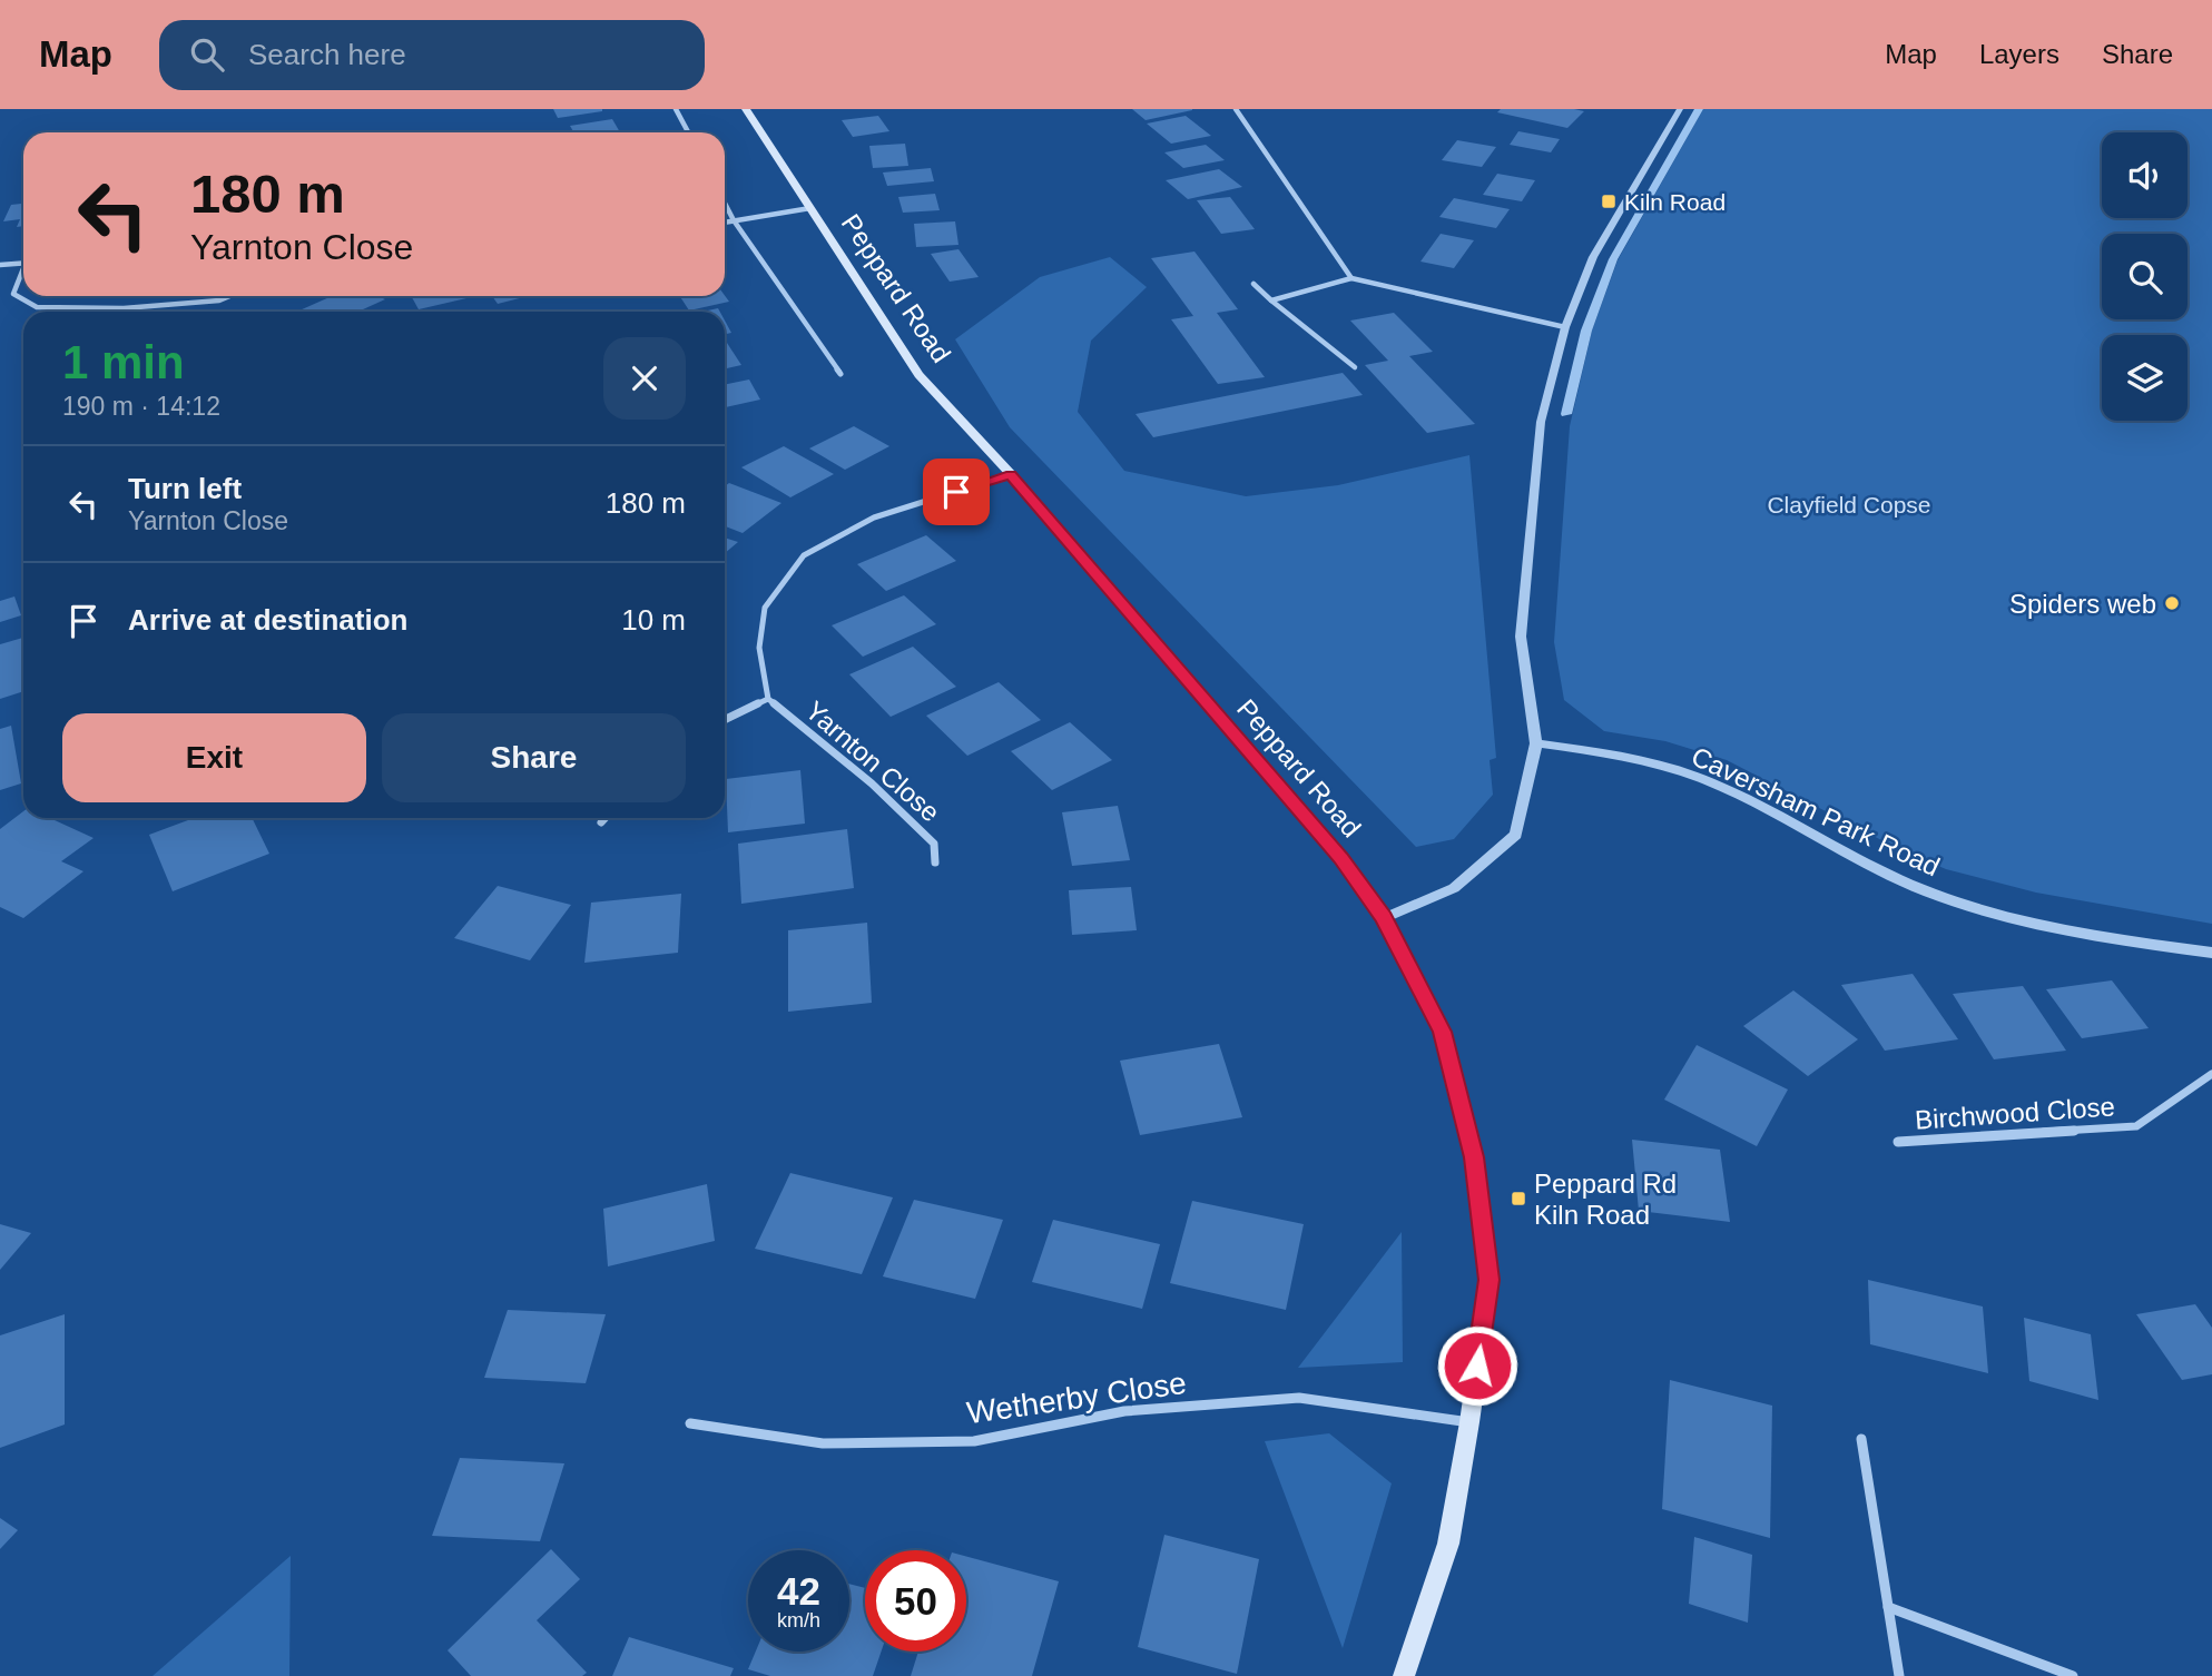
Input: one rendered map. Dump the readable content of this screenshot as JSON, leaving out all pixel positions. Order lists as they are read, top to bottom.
{
  "streets": {
    "main road": ["Peppard Road"],
    "street": [
      "Yarnton Close",
      "Caversham Park Road",
      "Birchwood Close",
      "Wetherby Close"
    ]
  },
  "crossings": [
    ["Peppard Road", "Yarnton Close"],
    ["Peppard Road", "Wetherby Close"]
  ],
  "parks": ["Clayfield Copse"],
  "places": {
    "transit": ["Kiln Road", "Peppard Rd Kiln Road"],
    "other": ["Spiders web"]
  },
  "page": {
    "header": "Map",
    "search": "Search here",
    "nav": ["Map", "Layers", "Share"],
    "turn": ["180 m", "Yarnton Close"],
    "heading": ["1 min", "190 m · 14:12"],
    "list": [
      {
        "name": "Turn left",
        "note": "Yarnton Close",
        "value": "180 m"
      },
      {
        "name": "Arrive at destination",
        "value": "10 m"
      }
    ],
    "buttons": ["Exit", "Share"],
    "speed": "42 km/h",
    "limit": "50"
  }
}
